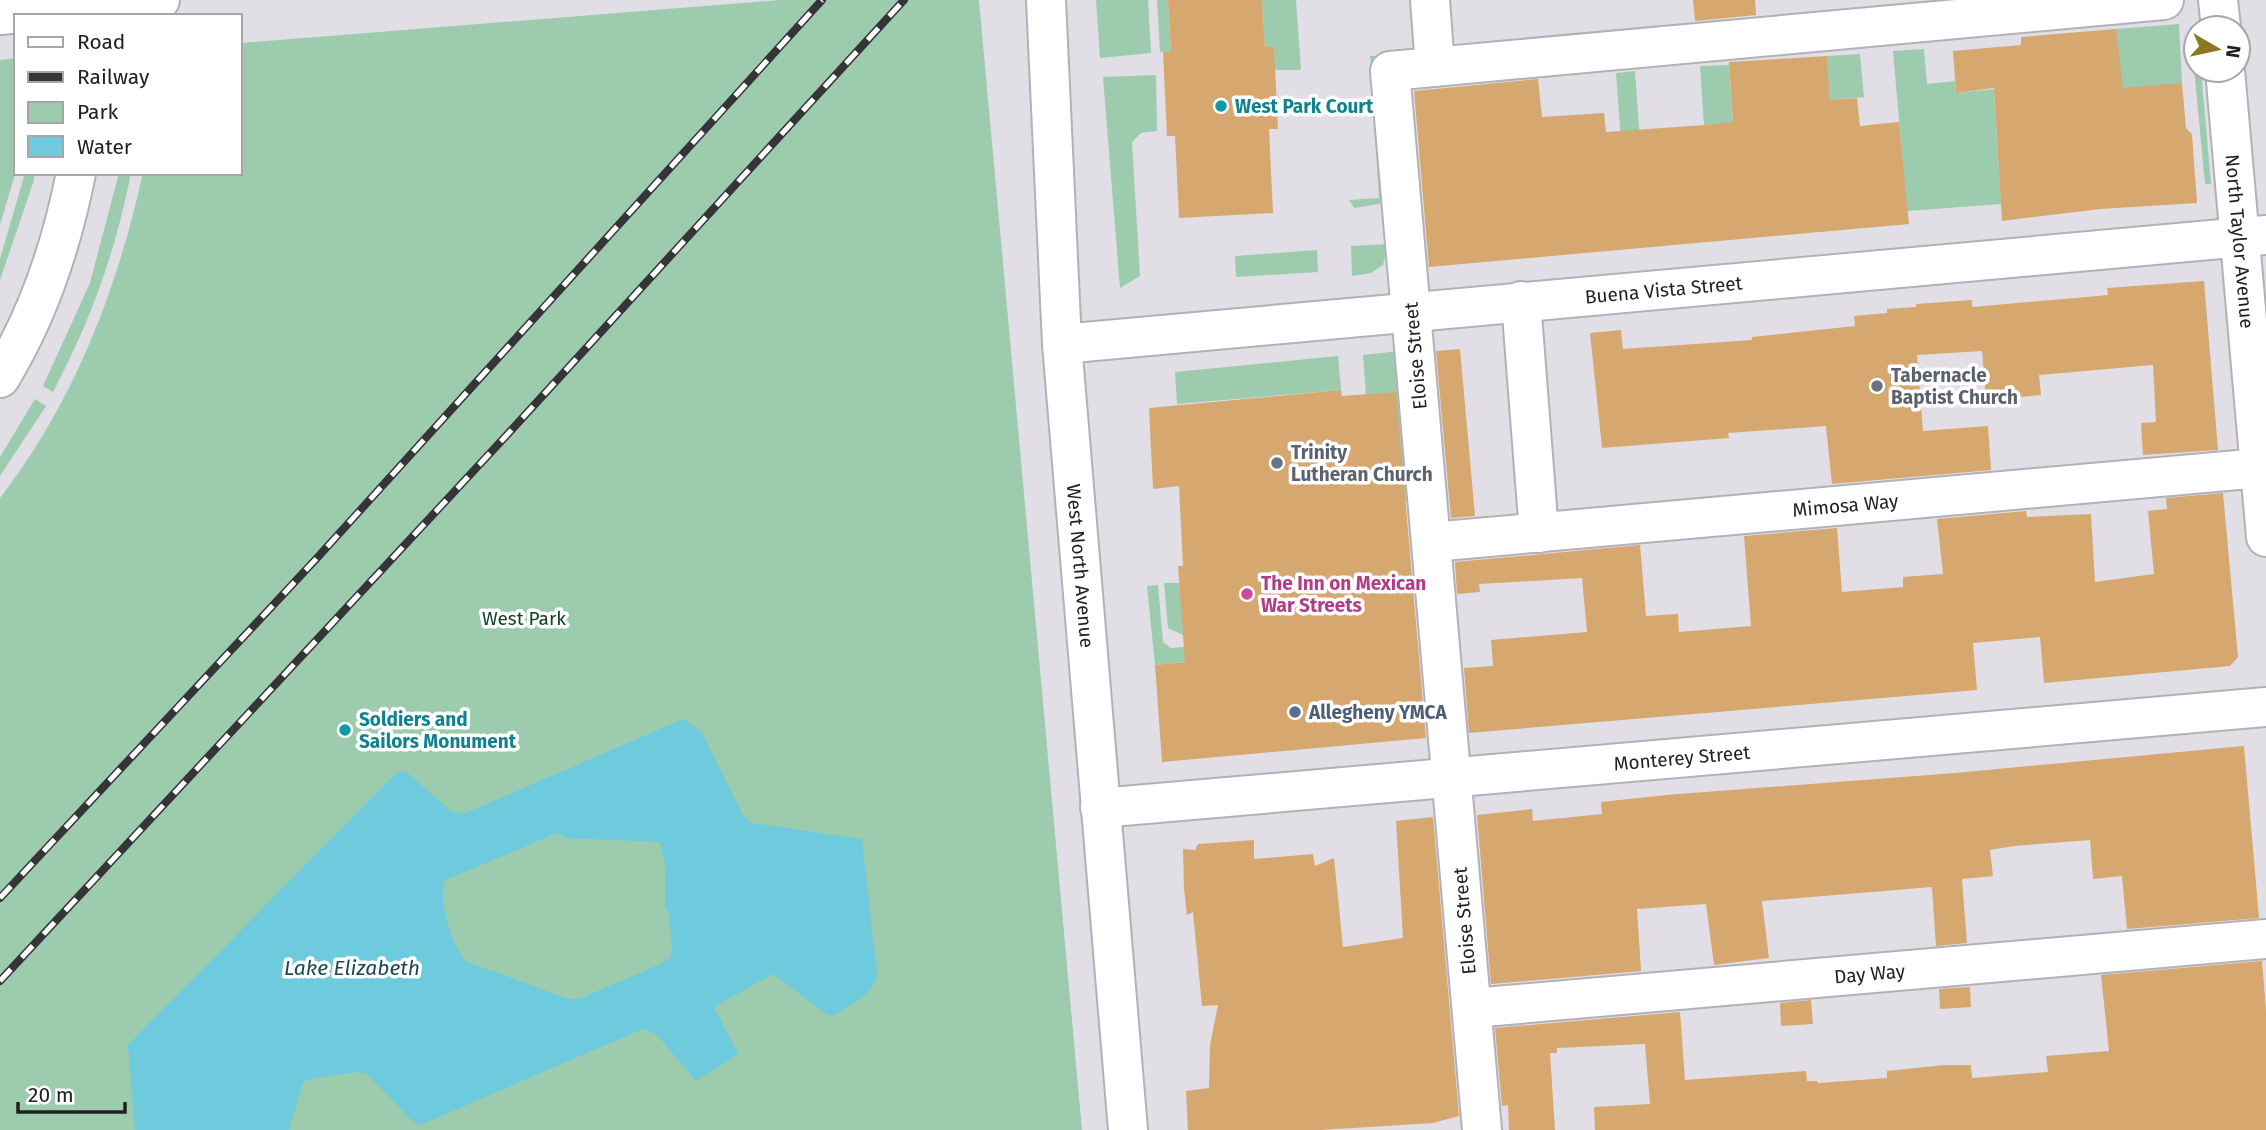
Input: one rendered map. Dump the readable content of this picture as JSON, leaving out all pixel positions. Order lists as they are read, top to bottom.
{
  "streets": {
    "street": [
      "North Taylor Avenue",
      "Buena Vista Street",
      "Eloise Street",
      "Mimosa Way",
      "West North Avenue",
      "Monterey Street",
      "Day Way"
    ]
  },
  "crossings": [
    ["North Taylor Avenue", "Buena Vista Street"],
    ["North Taylor Avenue", "Mimosa Way"],
    ["Buena Vista Street", "Eloise Street"],
    ["Buena Vista Street", "West North Avenue"],
    ["Eloise Street", "Mimosa Way"],
    ["Eloise Street", "Monterey Street"],
    ["Eloise Street", "Day Way"],
    ["West North Avenue", "Monterey Street"]
  ],
  "water": ["Lake Elizabeth"],
  "parks": ["West Park"],
  "places": [
    "West Park Court",
    "Tabernacle Baptist Church",
    "Trinity Lutheran Church",
    "The Inn on Mexican War Streets",
    "Allegheny YMCA",
    "Soldiers and Sailors Monument"
  ],
  "legend": [
    "Road",
    "Railway",
    "Park",
    "Water"
  ],
  "scale_bar": "20 m",
  "north": "right"
}
